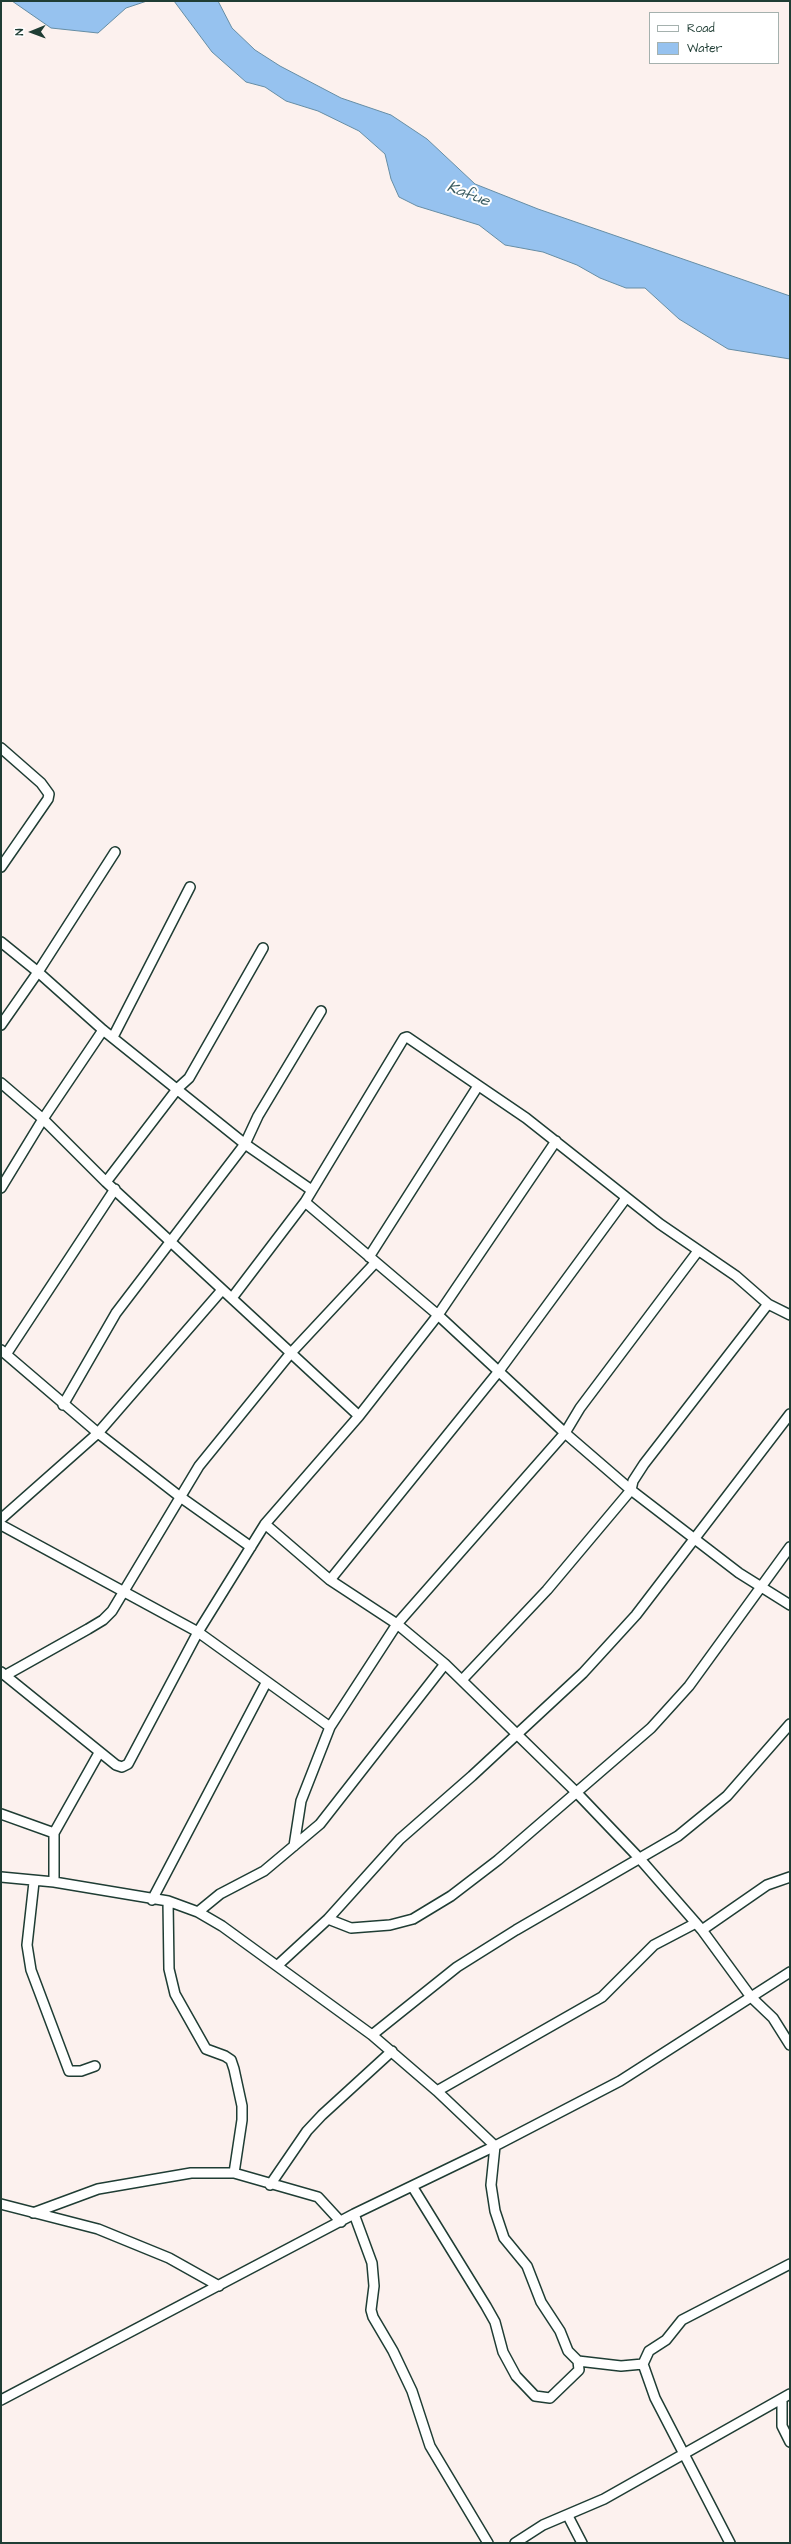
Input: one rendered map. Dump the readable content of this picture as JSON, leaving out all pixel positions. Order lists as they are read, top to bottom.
{
  "water": ["Kafue"],
  "legend": ["Road", "Water"],
  "north": "left"
}
